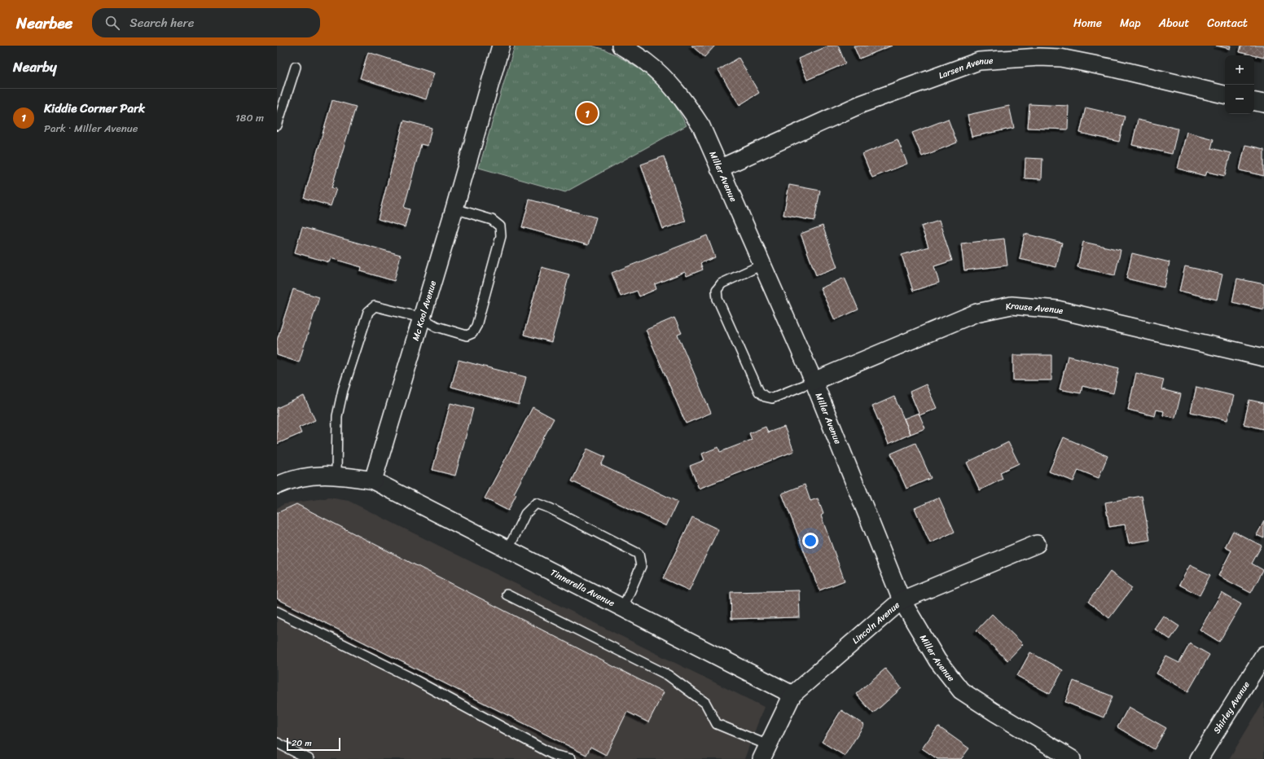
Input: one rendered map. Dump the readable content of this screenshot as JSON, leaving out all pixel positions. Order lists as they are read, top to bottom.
{
  "streets": {
    "street": [
      "Larsen Avenue",
      "Miller Avenue",
      "Krause Avenue",
      "Mc Kool Avenue",
      "Tinnerella Avenue",
      "Lincoln Avenue",
      "Shirley Avenue"
    ]
  },
  "crossings": [
    ["Larsen Avenue", "Miller Avenue"],
    ["Miller Avenue", "Krause Avenue"],
    ["Miller Avenue", "Lincoln Avenue"],
    ["Mc Kool Avenue", "Tinnerella Avenue"],
    ["Tinnerella Avenue", "Lincoln Avenue"]
  ],
  "scale_bar": "20 m",
  "page": {
    "header": "Nearbee",
    "search": "Search here",
    "nav": [
      "Home",
      "Map",
      "About",
      "Contact"
    ],
    "heading": "Nearby",
    "map_buttons": ["+", "−"],
    "list": [
      {
        "mark": "1",
        "name": "Kiddie Corner Park",
        "note": "Park · Miller Avenue",
        "value": "180 m"
      }
    ],
    "pins": "1",
    "scale": "20 m"
  }
}
